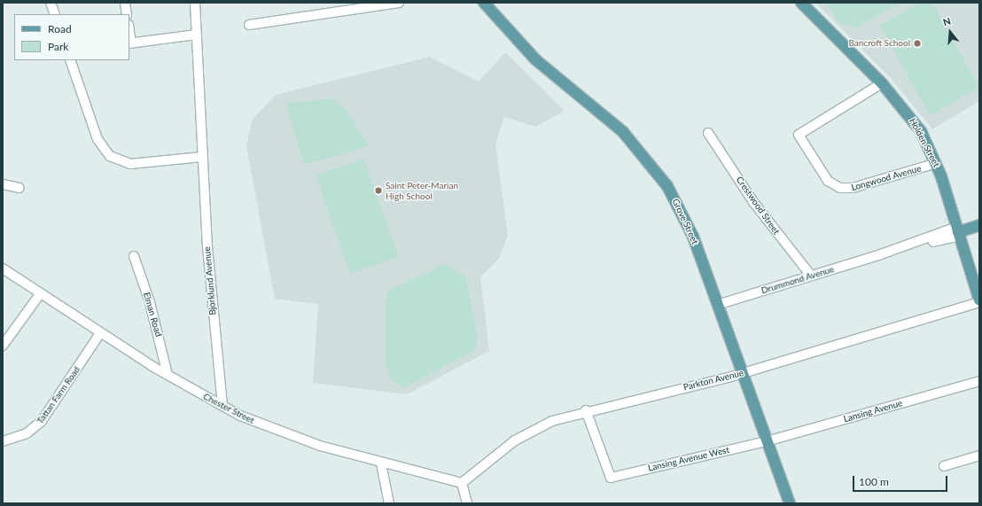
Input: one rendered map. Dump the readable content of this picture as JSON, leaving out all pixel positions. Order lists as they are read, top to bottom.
{
  "streets": {
    "main road": ["Holden Street", "Grove Street"],
    "street": [
      "Longwood Avenue",
      "Crestwood Street",
      "Drummond Avenue",
      "Bjorklund Avenue",
      "Elman Road",
      "Parkton Avenue",
      "Tattan Farm Road",
      "Chester Street",
      "Lansing Avenue",
      "Lansing Avenue West"
    ]
  },
  "crossings": [
    ["Holden Street", "Longwood Avenue"],
    ["Holden Street", "Drummond Avenue"],
    ["Holden Street", "Parkton Avenue"],
    ["Crestwood Street", "Drummond Avenue"],
    ["Grove Street", "Drummond Avenue"],
    ["Grove Street", "Parkton Avenue"],
    ["Grove Street", "Lansing Avenue"],
    ["Grove Street", "Lansing Avenue West"],
    ["Bjorklund Avenue", "Chester Street"],
    ["Elman Road", "Chester Street"],
    ["Parkton Avenue", "Chester Street"],
    ["Parkton Avenue", "Lansing Avenue West"],
    ["Tattan Farm Road", "Chester Street"],
    ["Lansing Avenue", "Lansing Avenue West"]
  ],
  "places": ["Bancroft School", "Saint Peter-Marian High School"],
  "legend": ["Road", "Park"],
  "scale_bar": "100 m",
  "north": "top"
}
